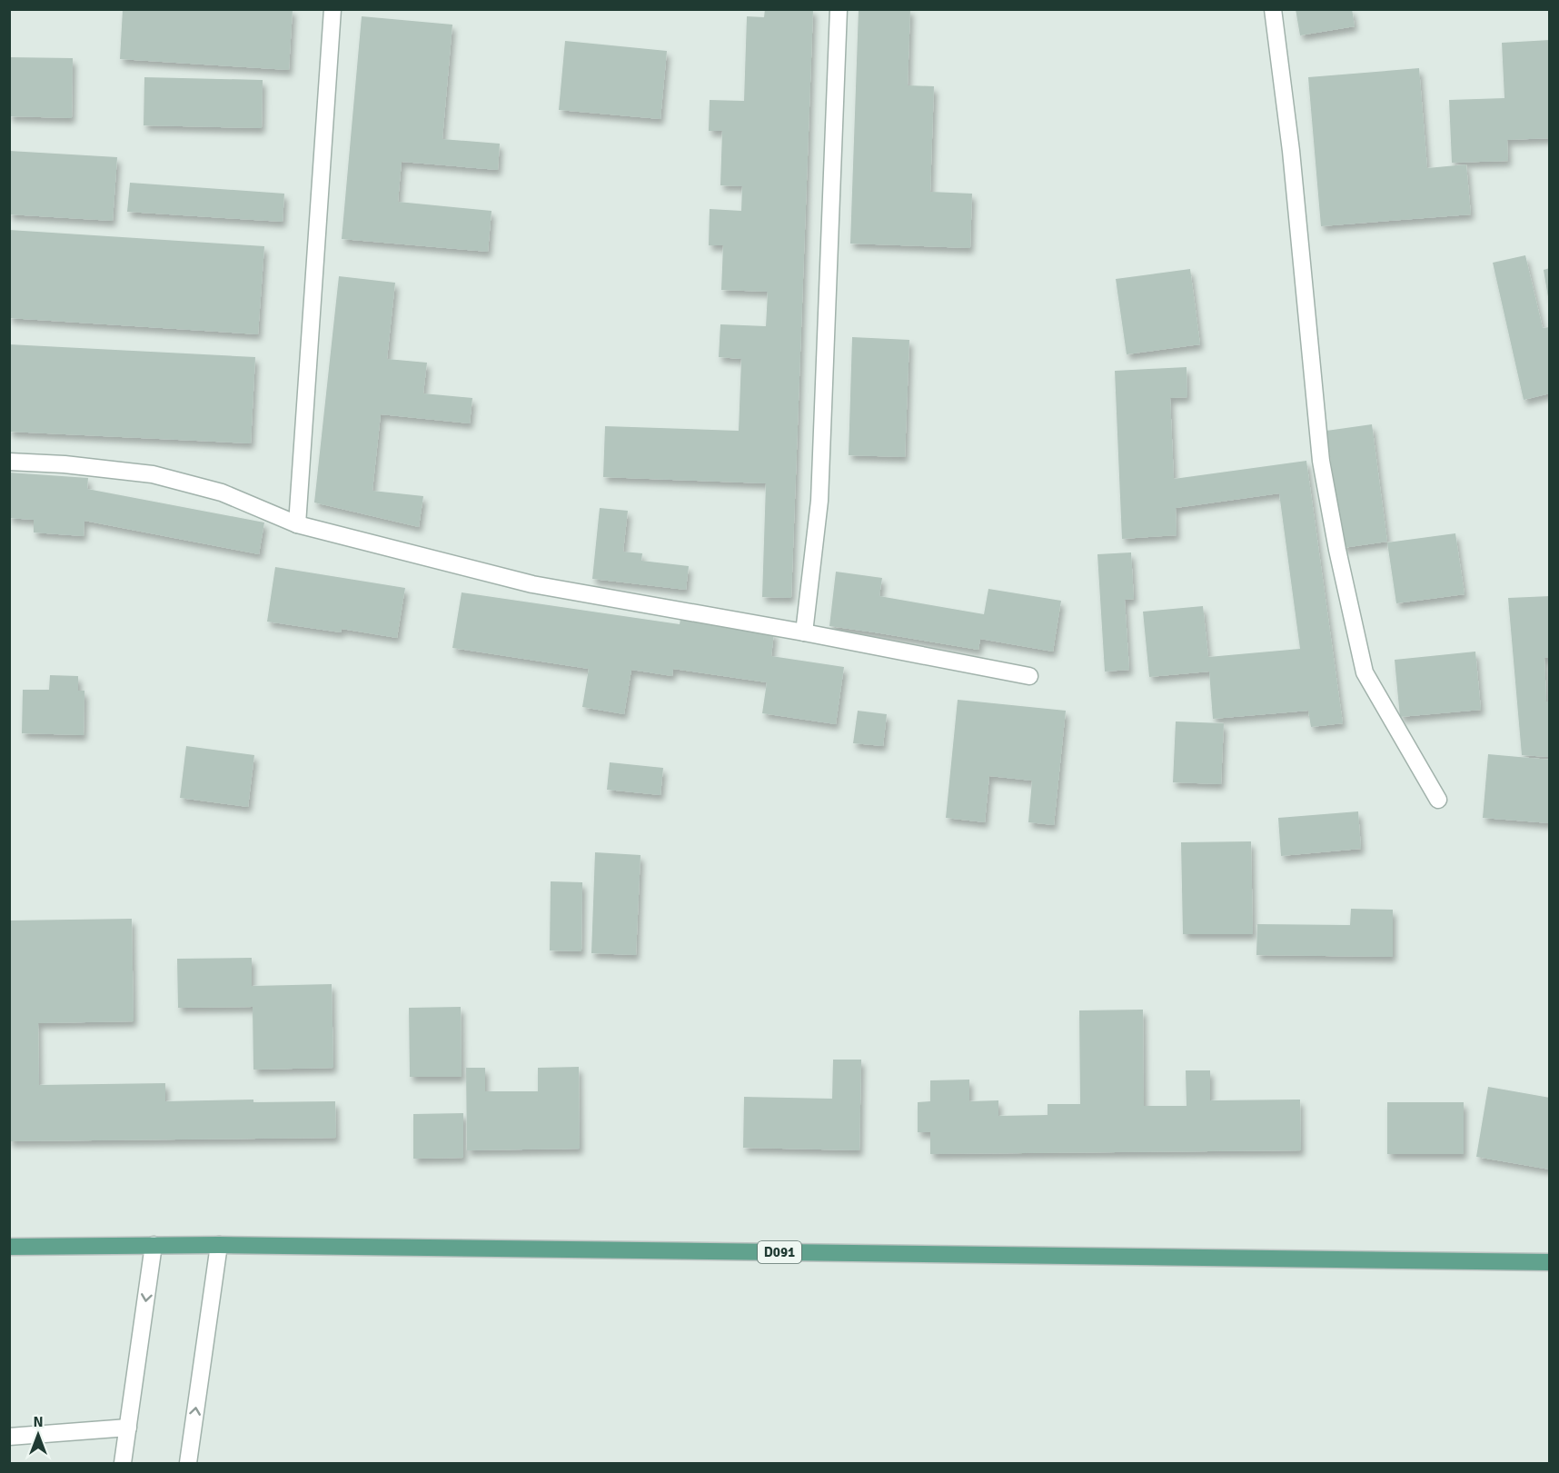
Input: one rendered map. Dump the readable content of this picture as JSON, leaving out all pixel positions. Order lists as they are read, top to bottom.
{
  "streets": {
    "main road": ["D091"]
  },
  "north": "top"
}
